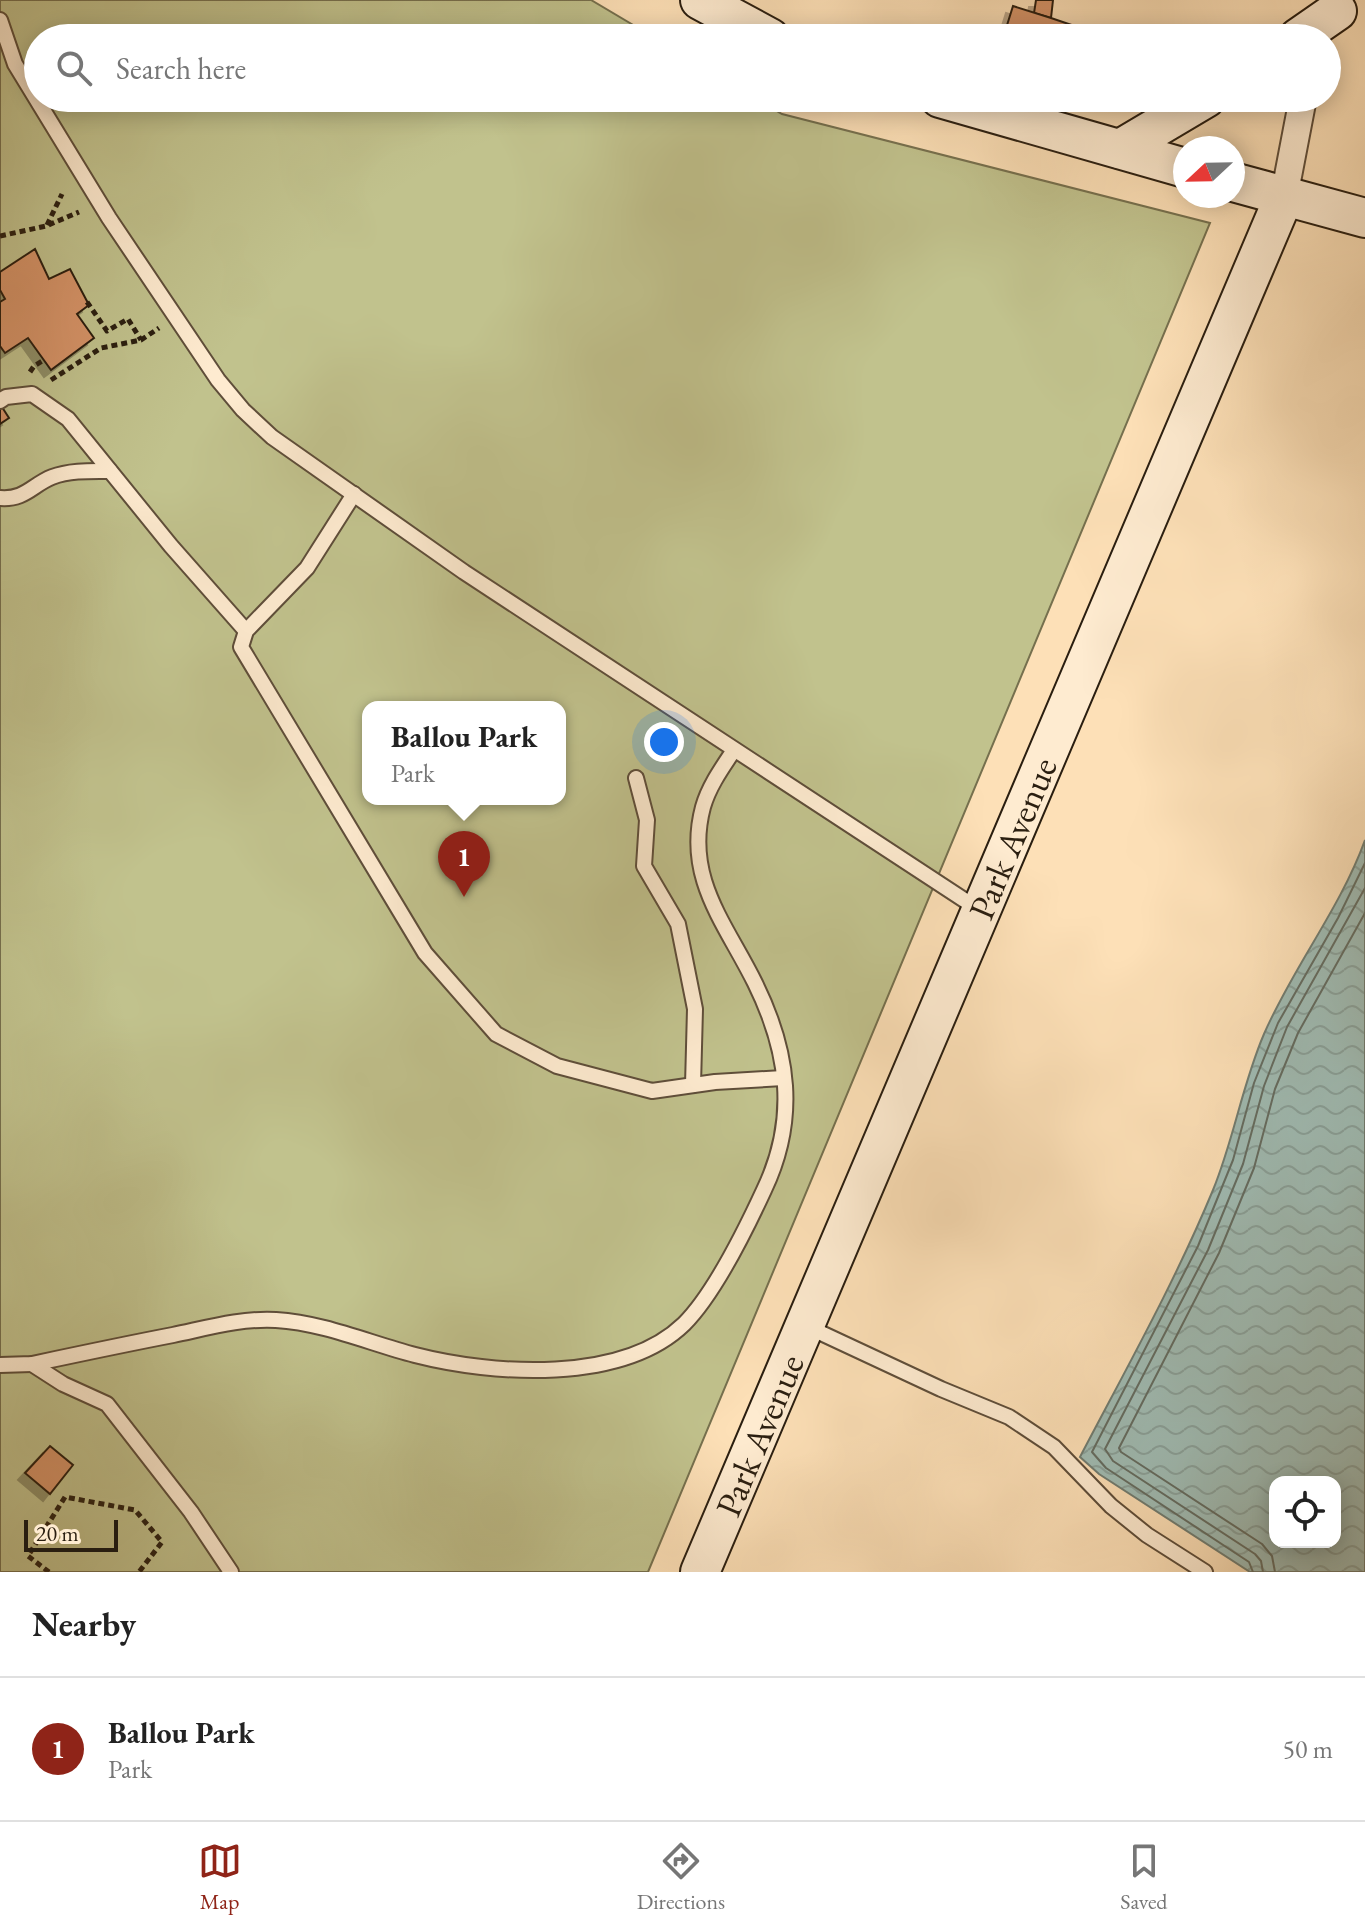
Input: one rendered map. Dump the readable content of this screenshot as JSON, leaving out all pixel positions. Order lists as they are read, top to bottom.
{
  "streets": {
    "main road": ["Park Avenue"]
  },
  "scale_bar": "20 m",
  "north": "left",
  "page": {
    "search": "Search here",
    "popup": ["Ballou Park", "Park"],
    "pins": "1",
    "scale": "20 m",
    "heading": "Nearby",
    "list": [
      {
        "mark": "1",
        "name": "Ballou Park",
        "note": "Park",
        "value": "50 m"
      }
    ],
    "nav": ["Map", "Directions", "Saved"]
  }
}
